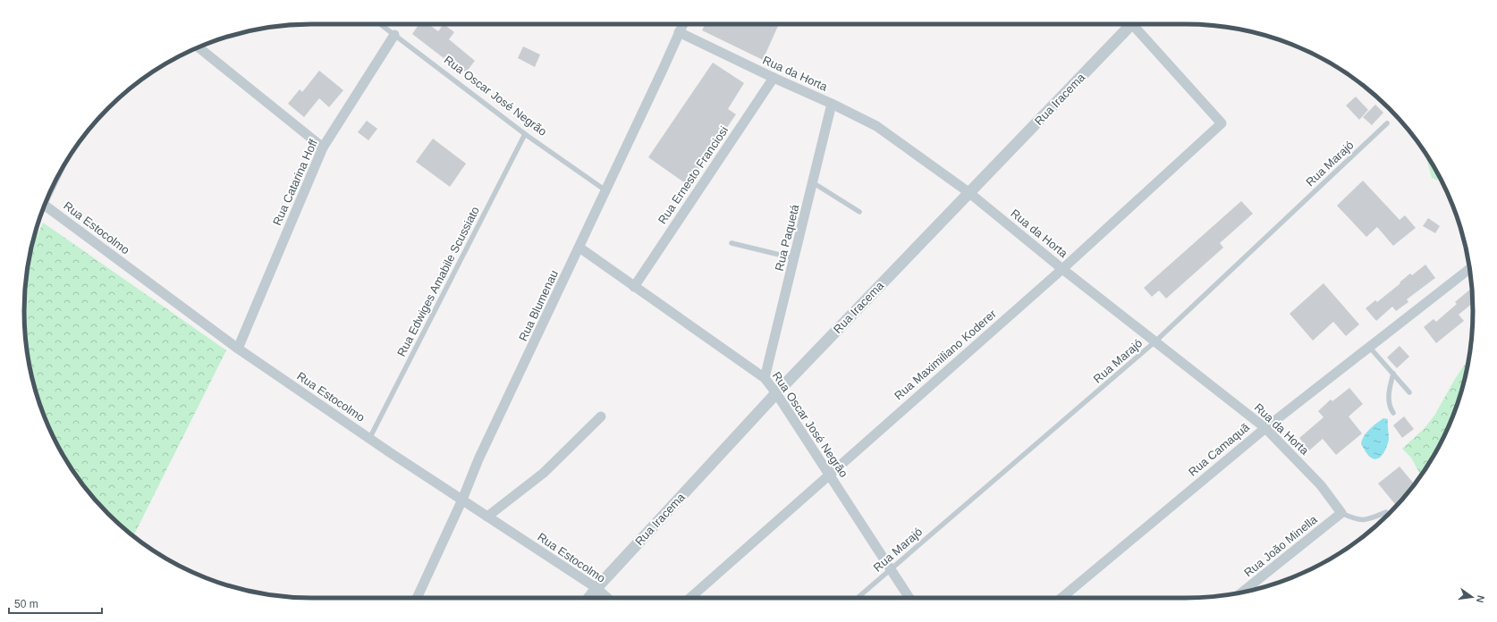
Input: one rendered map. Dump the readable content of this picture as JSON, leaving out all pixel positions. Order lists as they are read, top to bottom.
{
  "streets": {
    "street": [
      "Rua da Horta",
      "Rua Oscar José Negrão",
      "Rua Iracema",
      "Rua Ernesto Franciosi",
      "Rua Catarina Hoff",
      "Rua Estocolmo",
      "Rua Paquetá",
      "Rua Blumenau",
      "Rua Maximiliano Koderer",
      "Rua Camaquã",
      "Rua João Minella"
    ],
    "lane": ["Rua Marajó", "Rua Edwiges Amabile Scussiato"]
  },
  "crossings": [
    ["Rua da Horta", "Rua Iracema"],
    ["Rua da Horta", "Rua Marajó"],
    ["Rua da Horta", "Rua Ernesto Franciosi"],
    ["Rua da Horta", "Rua Paquetá"],
    ["Rua da Horta", "Rua Blumenau"],
    ["Rua da Horta", "Rua Maximiliano Koderer"],
    ["Rua da Horta", "Rua Camaquã"],
    ["Rua da Horta", "Rua João Minella"],
    ["Rua Oscar José Negrão", "Rua Iracema"],
    ["Rua Oscar José Negrão", "Rua Marajó"],
    ["Rua Oscar José Negrão", "Rua Ernesto Franciosi"],
    ["Rua Oscar José Negrão", "Rua Catarina Hoff"],
    ["Rua Oscar José Negrão", "Rua Paquetá"],
    ["Rua Oscar José Negrão", "Rua Edwiges Amabile Scussiato"],
    ["Rua Oscar José Negrão", "Rua Blumenau"],
    ["Rua Oscar José Negrão", "Rua Maximiliano Koderer"],
    ["Rua Iracema", "Rua Estocolmo"],
    ["Rua Catarina Hoff", "Rua Estocolmo"],
    ["Rua Estocolmo", "Rua Edwiges Amabile Scussiato"],
    ["Rua Estocolmo", "Rua Blumenau"]
  ],
  "scale_bar": "50 m",
  "north": "right"
}
